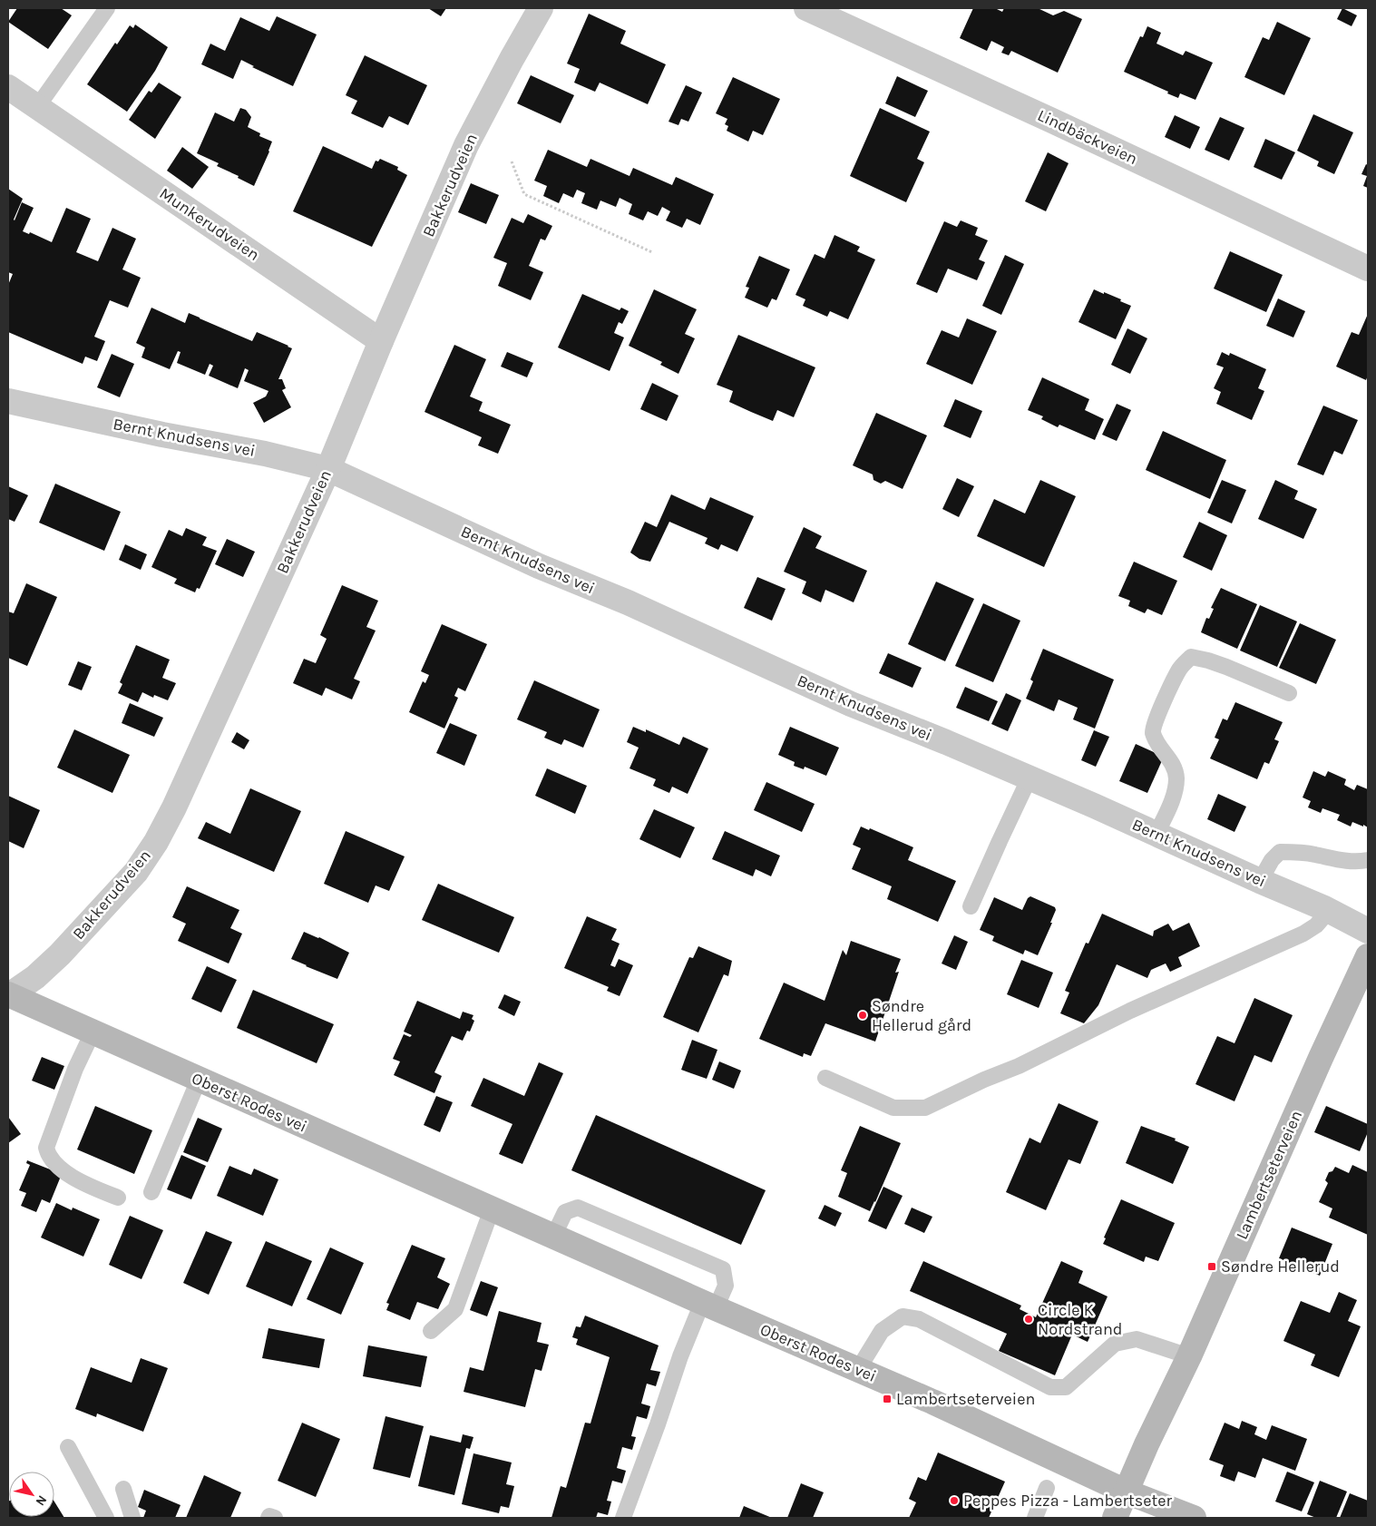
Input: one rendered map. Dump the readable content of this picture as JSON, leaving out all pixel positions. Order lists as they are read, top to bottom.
{
  "streets": {
    "street": [
      "Lindbäckveien",
      "Bakkerudveien",
      "Munkerudveien",
      "Bernt Knudsens vei",
      "Oberst Rodes vei",
      "Lambertseterveien"
    ]
  },
  "crossings": [
    ["Bakkerudveien", "Munkerudveien"],
    ["Bakkerudveien", "Bernt Knudsens vei"],
    ["Bakkerudveien", "Oberst Rodes vei"],
    ["Oberst Rodes vei", "Lambertseterveien"]
  ],
  "places": {
    "other": ["Søndre Hellerud gård", "Circle K Nordstrand", "Peppes Pizza - Lambertseter"],
    "transit": ["Søndre Hellerud", "Lambertseterveien"]
  },
  "north": "bottom right"
}
